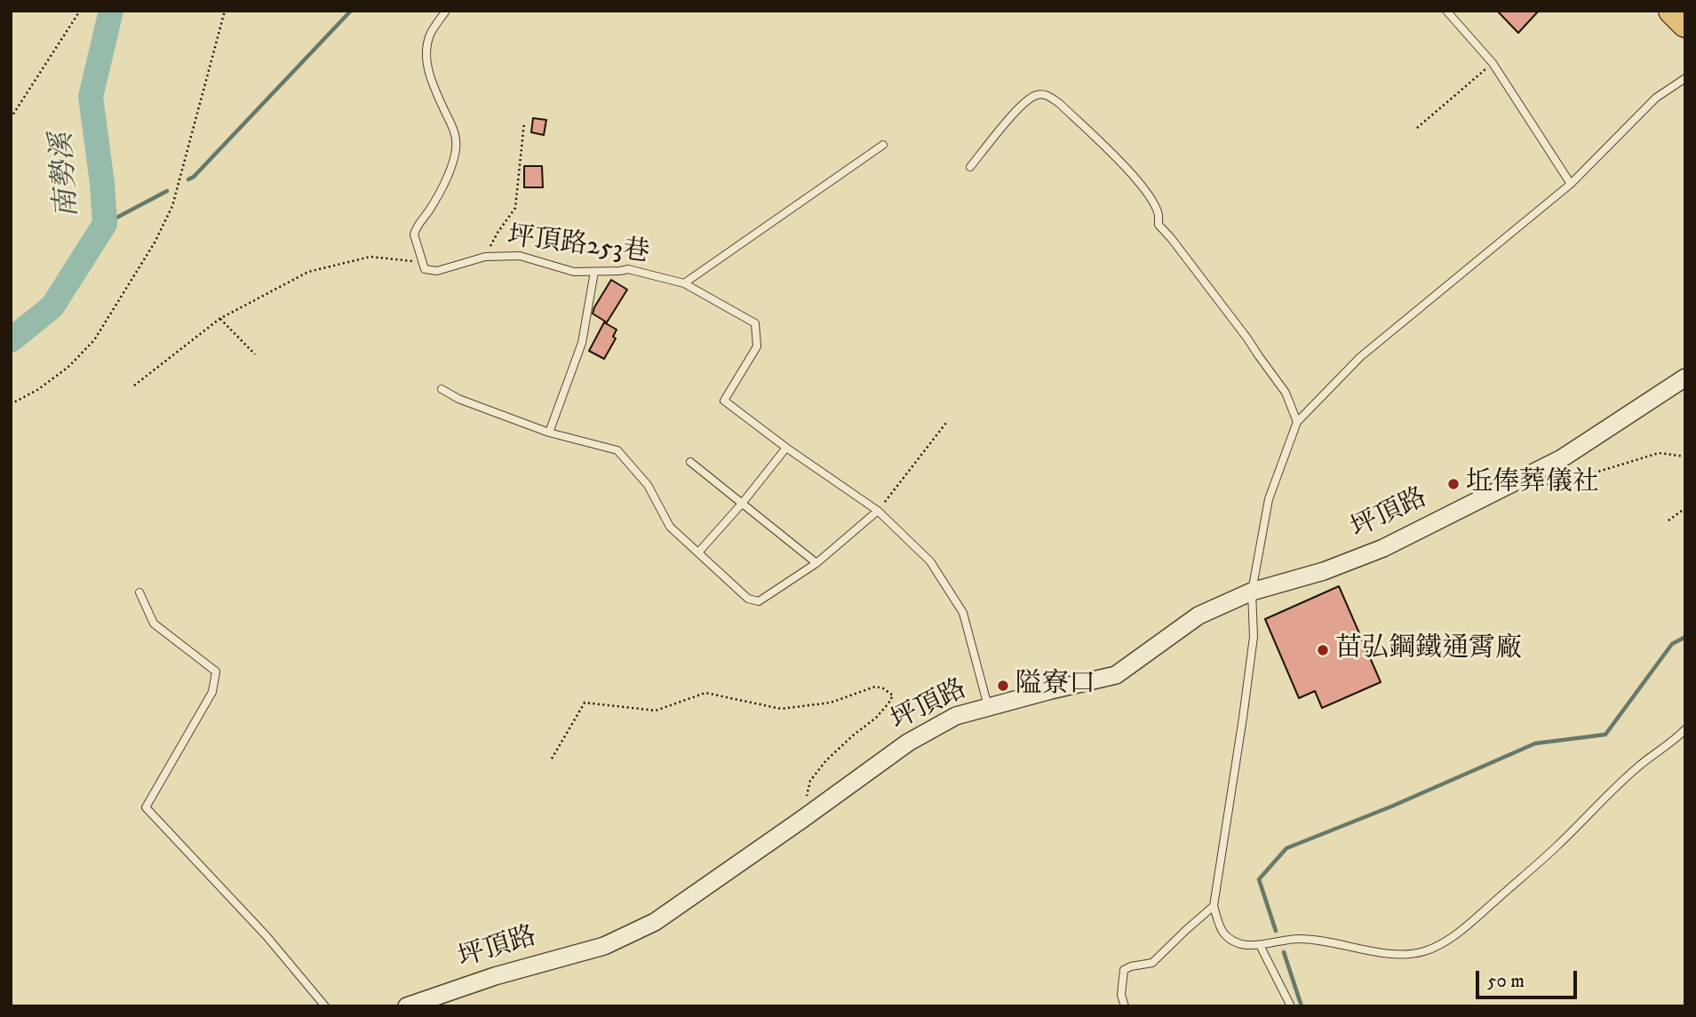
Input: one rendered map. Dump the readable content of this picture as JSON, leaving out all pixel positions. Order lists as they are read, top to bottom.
{
  "streets": {
    "street": ["坪頂路"],
    "lane": ["坪頂路253巷"]
  },
  "crossings": [
    ["坪頂路253巷", "坪頂路"]
  ],
  "water": ["南勢溪"],
  "places": ["坵俸葬儀社", "苗弘鋼鐵通霄廠", "隘寮口"],
  "scale_bar": "50 m"
}
